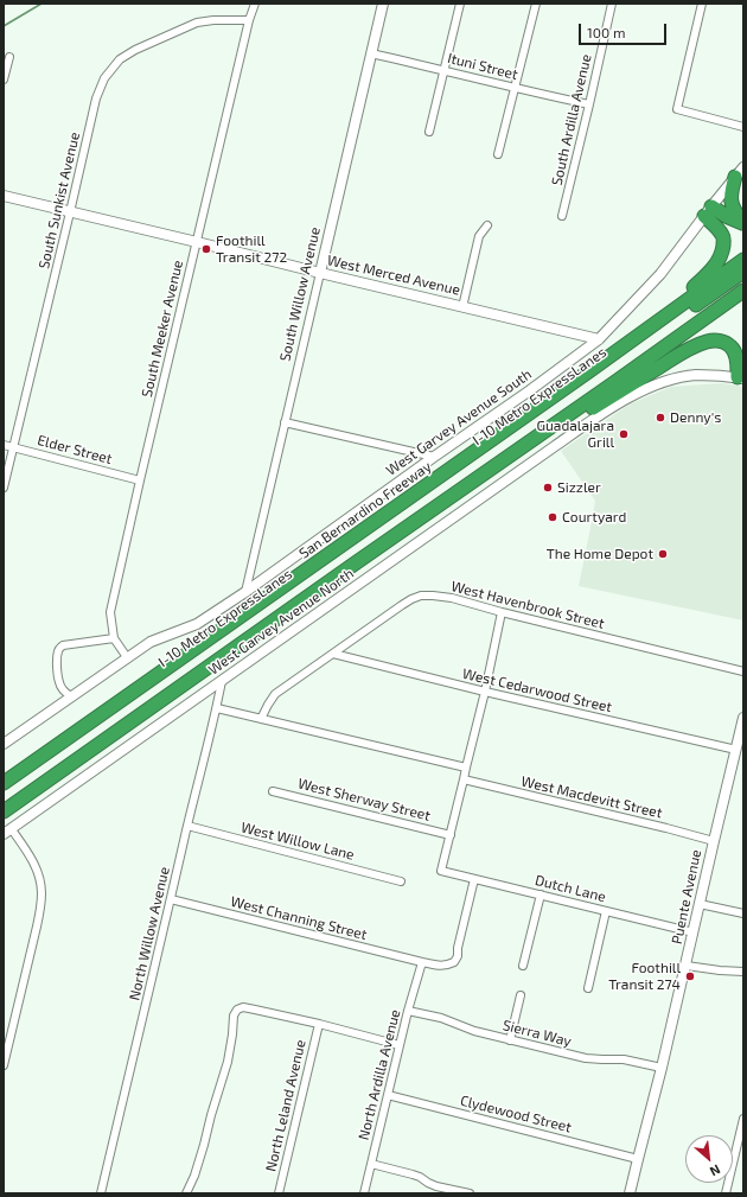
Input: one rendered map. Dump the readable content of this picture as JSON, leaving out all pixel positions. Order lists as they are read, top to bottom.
{
  "streets": {
    "highway": ["I-10 Metro ExpressLanes", "San Bernardino Freeway"],
    "street": [
      "Ituni Street",
      "South Ardilla Avenue",
      "South Sunkist Avenue",
      "West Merced Avenue",
      "South Willow Avenue",
      "South Meeker Avenue",
      "West Garvey Avenue South",
      "Elder Street",
      "West Havenbrook Street",
      "West Garvey Avenue North",
      "West Cedarwood Street",
      "West Macdevitt Street",
      "West Sherway Street",
      "West Willow Lane",
      "Dutch Lane",
      "Puente Avenue",
      "West Channing Street",
      "North Willow Avenue",
      "Sierra Way",
      "North Ardilla Avenue",
      "North Leland Avenue",
      "Clydewood Street"
    ]
  },
  "crossings": [
    ["Ituni Street", "South Ardilla Avenue"],
    ["Ituni Street", "South Willow Avenue"],
    ["South Sunkist Avenue", "West Merced Avenue"],
    ["South Sunkist Avenue", "South Meeker Avenue"],
    ["South Sunkist Avenue", "Elder Street"],
    ["West Merced Avenue", "South Willow Avenue"],
    ["West Merced Avenue", "South Meeker Avenue"],
    ["West Merced Avenue", "West Garvey Avenue South"],
    ["South Willow Avenue", "West Garvey Avenue South"],
    ["South Meeker Avenue", "West Garvey Avenue South"],
    ["South Meeker Avenue", "Elder Street"],
    ["West Havenbrook Street", "West Cedarwood Street"],
    ["West Garvey Avenue North", "North Willow Avenue"],
    ["West Cedarwood Street", "Puente Avenue"],
    ["West Macdevitt Street", "Puente Avenue"],
    ["West Sherway Street", "Dutch Lane"],
    ["West Willow Lane", "North Willow Avenue"],
    ["Dutch Lane", "Puente Avenue"],
    ["Dutch Lane", "West Channing Street"],
    ["Puente Avenue", "Sierra Way"],
    ["Puente Avenue", "Clydewood Street"],
    ["West Channing Street", "North Willow Avenue"],
    ["West Channing Street", "North Ardilla Avenue"],
    ["Sierra Way", "North Ardilla Avenue"],
    ["North Ardilla Avenue", "Clydewood Street"]
  ],
  "places": [
    "Foothill Transit 272",
    "Denny's",
    "Guadalajara Grill",
    "Sizzler",
    "Courtyard",
    "The Home Depot",
    "Foothill Transit 274"
  ],
  "scale_bar": "100 m",
  "north": "bottom right"
}
